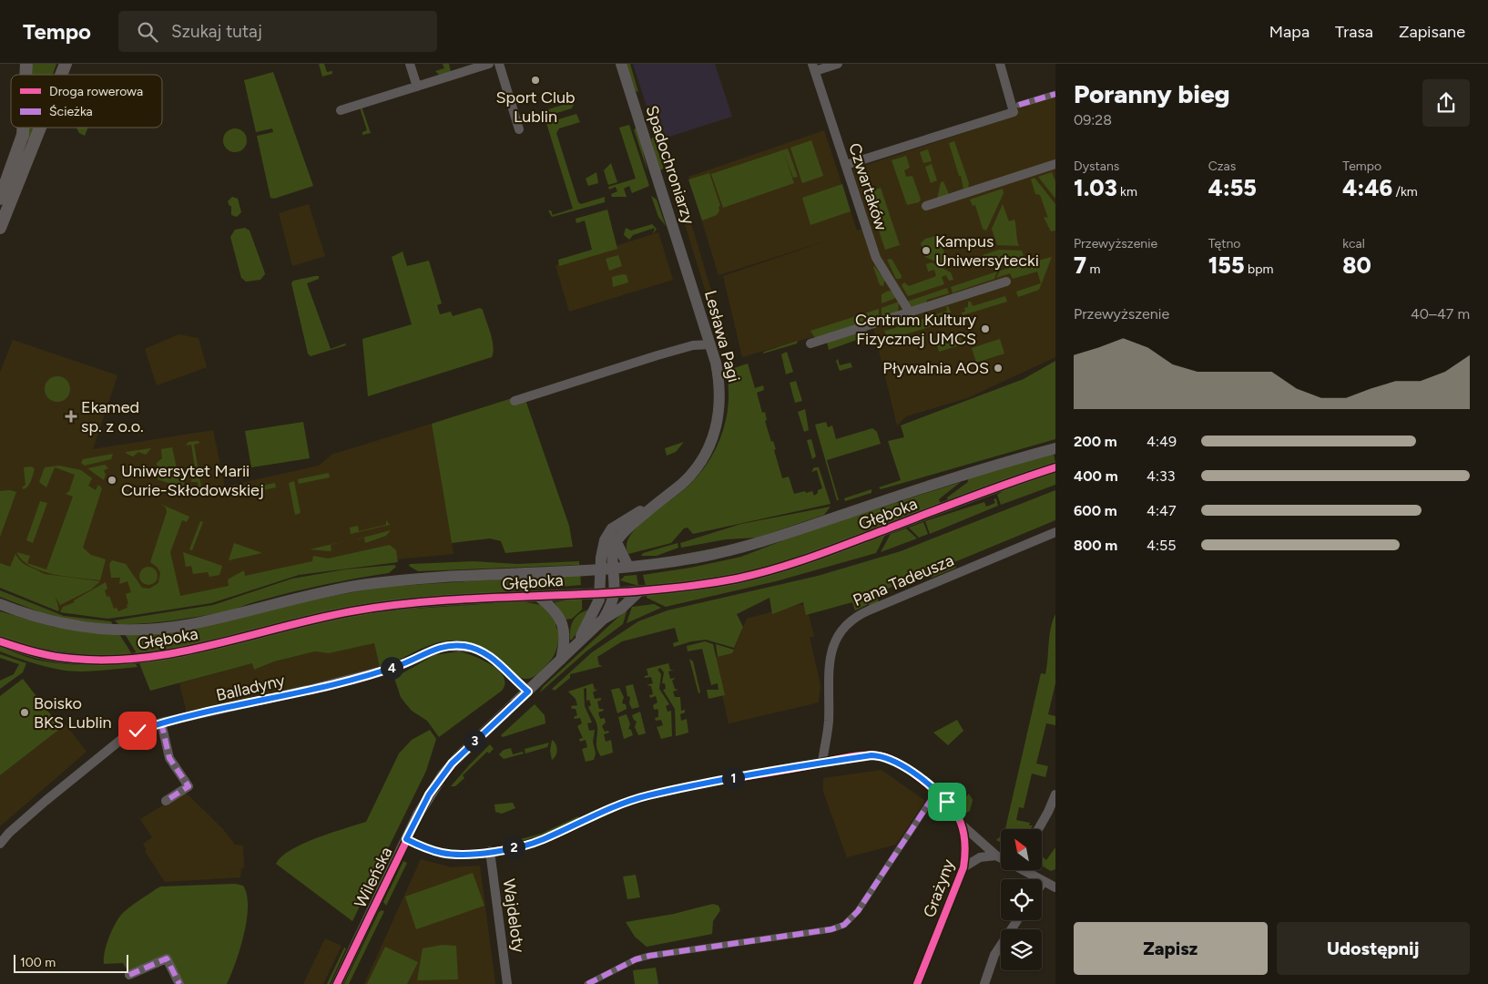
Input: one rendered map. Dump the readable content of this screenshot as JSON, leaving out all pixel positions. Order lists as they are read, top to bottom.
{
  "streets": {
    "street": [
      "Spadochroniarzy",
      "Czwartaków",
      "Lesława Pagi",
      "Głęboka",
      "Pana Tadeusza",
      "Balladyny",
      "Wileńska",
      "Grażyny",
      "Wajdeloty"
    ]
  },
  "crossings": [
    ["Spadochroniarzy", "Lesława Pagi"],
    ["Lesława Pagi", "Głęboka"],
    ["Lesława Pagi", "Wileńska"],
    ["Głęboka", "Wileńska"],
    ["Pana Tadeusza", "Grażyny"],
    ["Balladyny", "Wileńska"],
    ["Wileńska", "Grażyny"],
    ["Grażyny", "Wajdeloty"]
  ],
  "places": {
    "other": [
      "Sport Club Lublin",
      "Kampus Uniwersytecki",
      "Centrum Kultury Fizycznej UMCS",
      "Pływalnia AOS",
      "Uniwersytet Marii Curie-Skłodowskiej",
      "Boisko BKS Lublin"
    ],
    "health": ["Ekamed sp. z o.o."]
  },
  "legend": ["Droga rowerowa", "Ścieżka"],
  "scale_bar": "100 m",
  "north": "top left",
  "page": {
    "header": "Tempo",
    "search": "Szukaj tutaj",
    "nav": ["Mapa", "Trasa", "Zapisane"],
    "heading": ["Poranny bieg", "09:28"],
    "stats": [
      ["Dystans", "1.03 km"],
      ["Czas", "4:55"],
      ["Tempo", "4:46 /km"],
      ["Przewyższenie", "7 m"],
      ["Tętno", "155 bpm"],
      ["kcal", "80"]
    ],
    "chart": ["Przewyższenie", "40–47 m"],
    "list": [
      {
        "name": "200 m",
        "note": "4:49"
      },
      {
        "name": "400 m",
        "note": "4:33"
      },
      {
        "name": "600 m",
        "note": "4:47"
      },
      {
        "name": "800 m",
        "note": "4:55"
      }
    ],
    "pins": [
      "4",
      "3",
      "1",
      "2"
    ],
    "buttons": ["Zapisz", "Udostępnij"],
    "scale": "100 m"
  }
}
